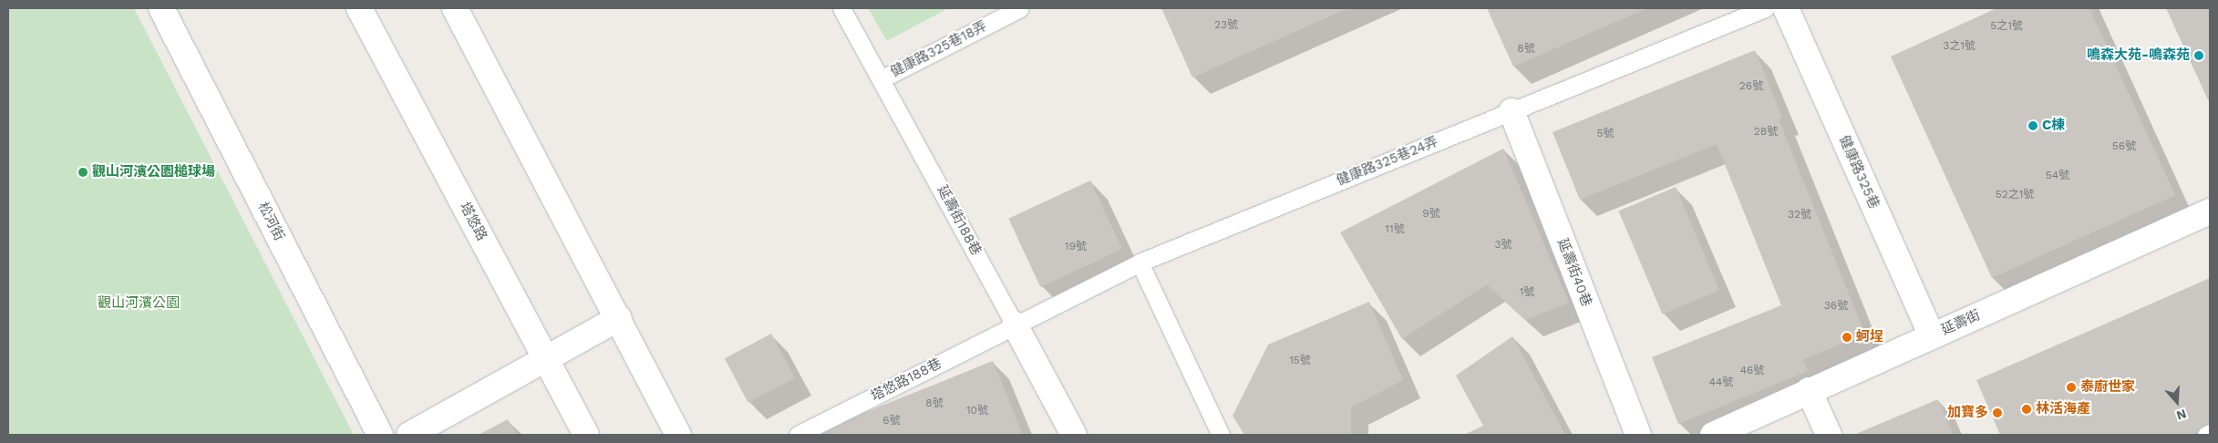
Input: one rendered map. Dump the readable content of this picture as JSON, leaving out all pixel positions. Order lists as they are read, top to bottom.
{
  "streets": {
    "street": [
      "健康路325巷",
      "延壽街188巷",
      "松河街",
      "塔悠路",
      "延壽街40巷",
      "延壽街"
    ],
    "lane": ["健康路325巷18弄", "健康路325巷24弄", "塔悠路188巷"]
  },
  "crossings": [
    ["健康路325巷18弄", "延壽街188巷"],
    ["健康路325巷24弄", "延壽街188巷"],
    ["健康路325巷24弄", "延壽街40巷"],
    ["健康路325巷24弄", "塔悠路188巷"],
    ["健康路325巷", "延壽街"],
    ["延壽街188巷", "塔悠路188巷"]
  ],
  "parks": ["觀山河濱公園"],
  "places": [
    "鳴森大苑-鳴森苑",
    "C棟",
    "觀山河濱公園槌球場",
    "蚵埕",
    "泰廚世家",
    "林活海產",
    "加寶多"
  ],
  "house_numbers": [
    "23號",
    "5之1號",
    "3之1號",
    "8號",
    "26號",
    "28號",
    "5號",
    "56號",
    "54號",
    "52之1號",
    "9號",
    "32號",
    "11號",
    "3號",
    "19號",
    "1號",
    "36號",
    "15號",
    "46號",
    "44號",
    "8號",
    "10號",
    "6號"
  ],
  "north": "bottom"
}
